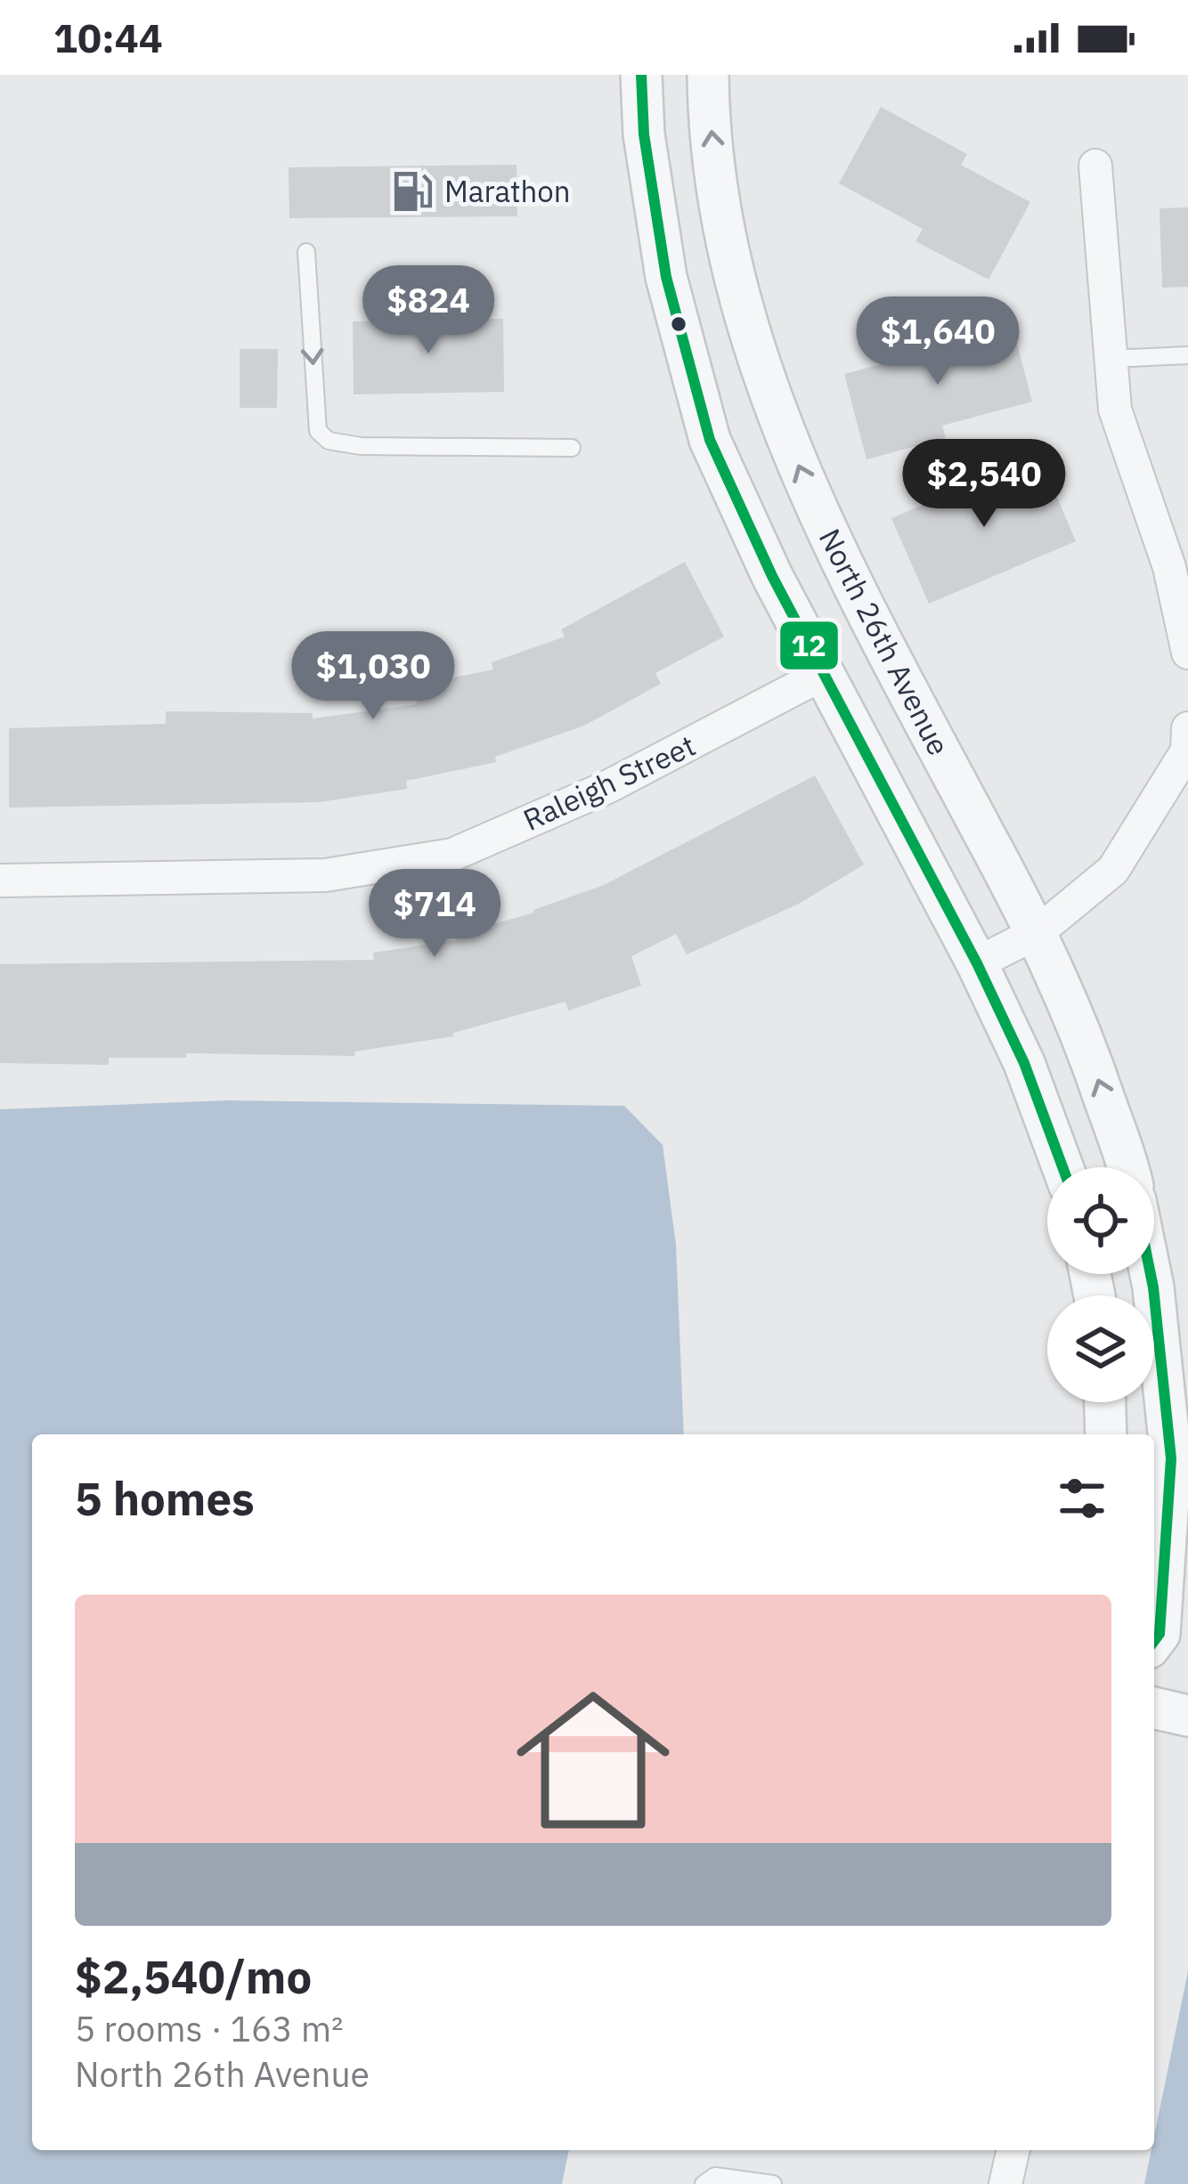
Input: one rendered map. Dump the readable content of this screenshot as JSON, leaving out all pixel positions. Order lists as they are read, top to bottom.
{
  "streets": {
    "street": ["North 26th Avenue", "Raleigh Street"]
  },
  "places": {
    "fuel station": ["Marathon"]
  },
  "lines": ["transit line 12"],
  "page": {
    "status": "10:44",
    "price": [
      "$824",
      "$1,640",
      "$2,540",
      "$1,030",
      "$714"
    ],
    "heading": "5 homes",
    "list": [
      {
        "name": "$2,540/mo",
        "note": "5 rooms · 163 m² · North 26th Avenue"
      }
    ]
  }
}
